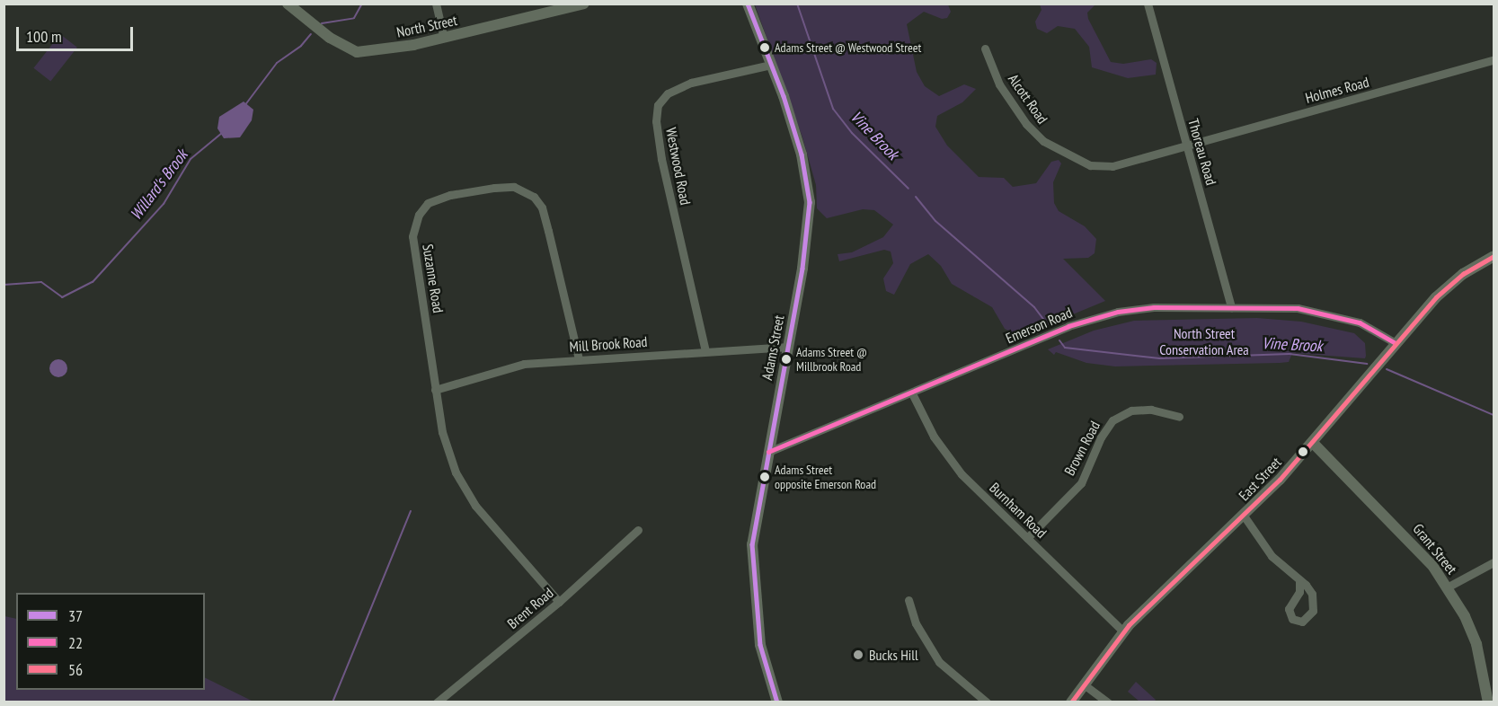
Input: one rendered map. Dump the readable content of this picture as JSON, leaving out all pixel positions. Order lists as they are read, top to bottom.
{
  "streets": {
    "street": [
      "North Street",
      "Holmes Road",
      "Alcott Road",
      "Thoreau Road",
      "Westwood Road",
      "Suzanne Road",
      "Emerson Road",
      "Mill Brook Road",
      "Adams Street",
      "Brown Road",
      "East Street",
      "Burnham Road",
      "Grant Street",
      "Brent Road"
    ]
  },
  "crossings": [
    ["Holmes Road", "Alcott Road"],
    ["Holmes Road", "Thoreau Road"],
    ["Alcott Road", "Thoreau Road"],
    ["Thoreau Road", "Emerson Road"],
    ["Westwood Road", "Mill Brook Road"],
    ["Westwood Road", "Adams Street"],
    ["Suzanne Road", "Mill Brook Road"],
    ["Suzanne Road", "Brent Road"],
    ["Emerson Road", "Adams Street"],
    ["Emerson Road", "East Street"],
    ["Emerson Road", "Burnham Road"],
    ["Mill Brook Road", "Adams Street"],
    ["Brown Road", "Burnham Road"],
    ["East Street", "Burnham Road"],
    ["East Street", "Grant Street"]
  ],
  "water": ["Vine Brook", "Willard's Brook"],
  "parks": ["North Street Conservation Area"],
  "places": [
    "Adams Street @ Westwood Street",
    "Adams Street @ Millbrook Road",
    "Adams Street opposite Emerson Road",
    "Bucks Hill"
  ],
  "lines": ["transit line 37", "transit line 56", "transit line 22"],
  "legend": ["37", "22", "56"],
  "scale_bar": "100 m"
}
